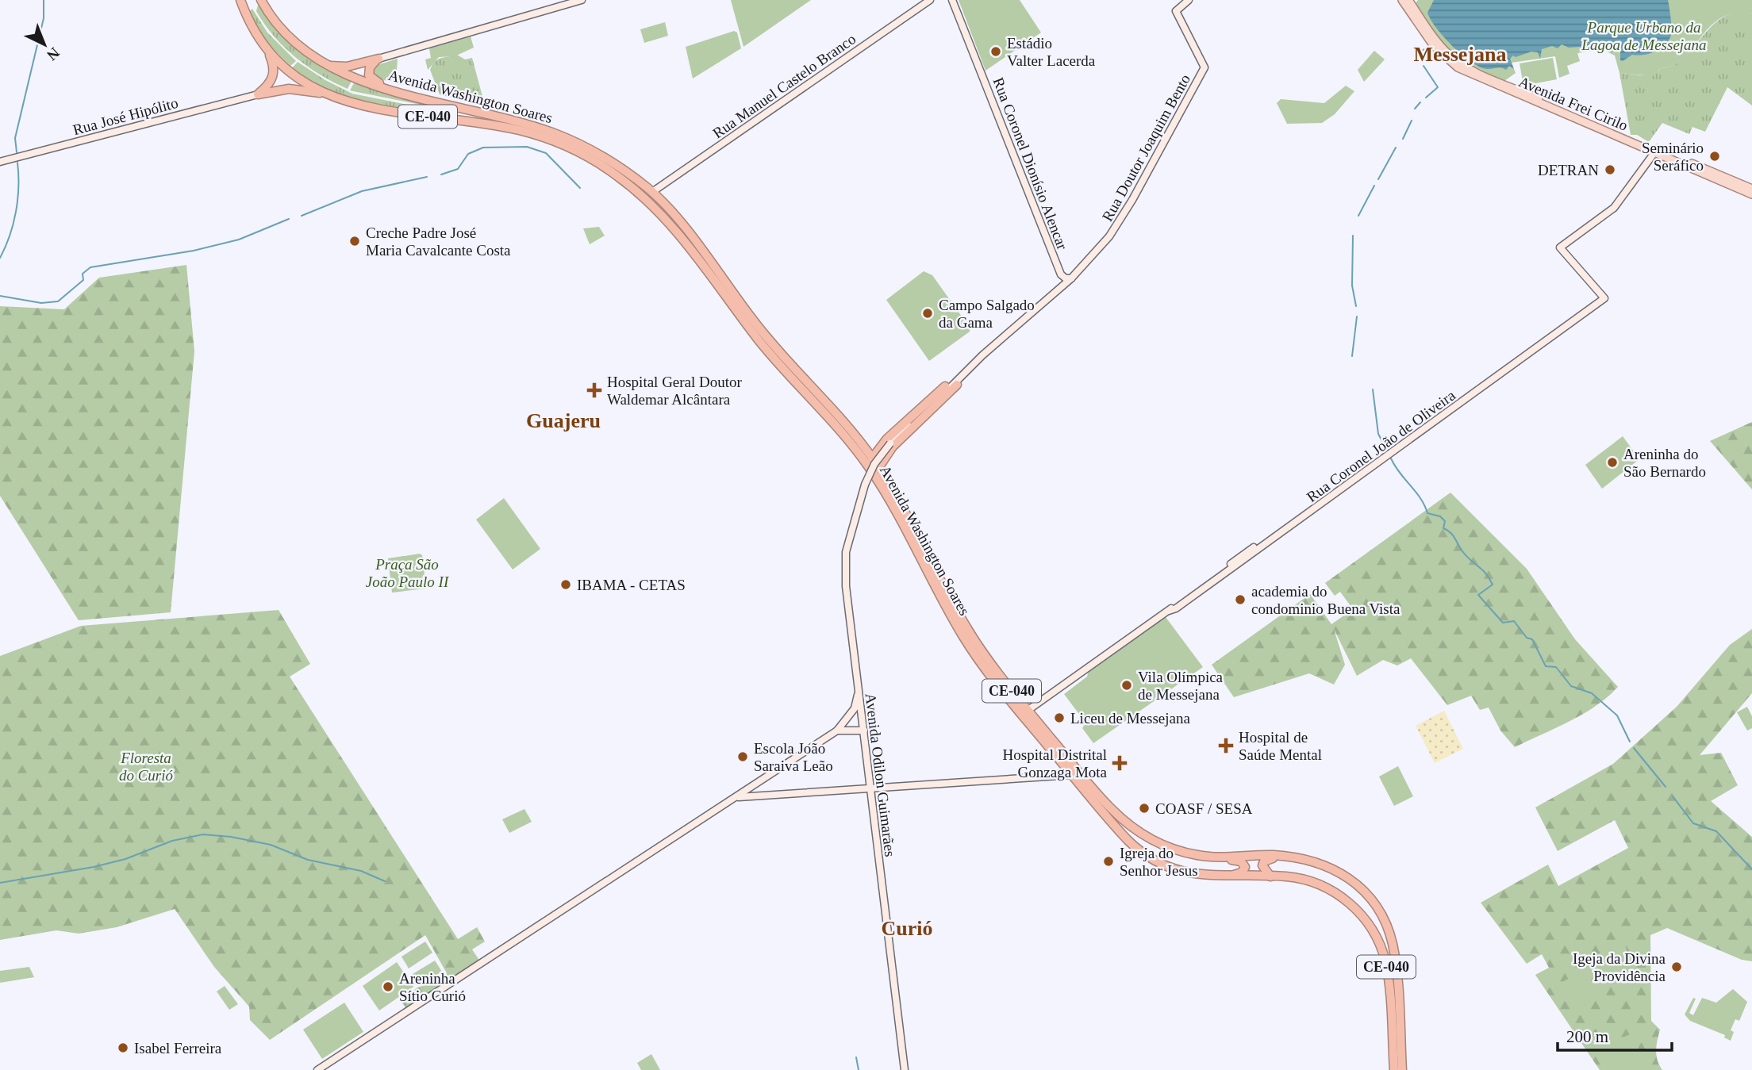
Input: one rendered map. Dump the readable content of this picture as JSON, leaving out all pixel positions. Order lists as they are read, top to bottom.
{
  "streets": {
    "highway": ["Avenida Washington Soares", "CE-040"],
    "main road": [
      "Rua Manuel Castelo Branco",
      "Avenida Frei Cirilo",
      "Rua José Hipólito",
      "Rua Doutor Joaquim Bento",
      "Rua Coronel Dionísio Alencar",
      "Rua Coronel João de Oliveira",
      "Avenida Odilon Guimarães"
    ]
  },
  "crossings": [
    ["Rua Manuel Castelo Branco", "Avenida Washington Soares"],
    ["Avenida Washington Soares", "Rua Coronel João de Oliveira"],
    ["Avenida Frei Cirilo", "Rua Coronel João de Oliveira"],
    ["Rua Doutor Joaquim Bento", "Rua Coronel Dionísio Alencar"],
    ["Rua Doutor Joaquim Bento", "Avenida Odilon Guimarães"]
  ],
  "districts": ["Messejana", "Guajeru", "Curió"],
  "parks": ["Parque Urbano da Lagoa de Messejana", "Praça São João Paulo II", "Floresta do Curió"],
  "places": {
    "other": [
      "Estádio Valter Lacerda",
      "Seminário Seráfico",
      "DETRAN",
      "Creche Padre José Maria Cavalcante Costa",
      "Campo Salgado da Gama",
      "Areninha do São Bernardo",
      "IBAMA - CETAS",
      "academia do condominio Buena Vista",
      "Vila Olímpica de Messejana",
      "Liceu de Messejana",
      "Escola João Saraiva Leão",
      "COASF / SESA",
      "Igreja do Senhor Jesus",
      "Igeja da Divina Providência",
      "Areninha Sítio Curió",
      "Isabel Ferreira"
    ],
    "health": ["Hospital Geral Doutor Waldemar Alcântara", "Hospital de Saúde Mental", "Hospital Distrital Gonzaga Mota"]
  },
  "scale_bar": "200 m",
  "north": "bottom right"
}
